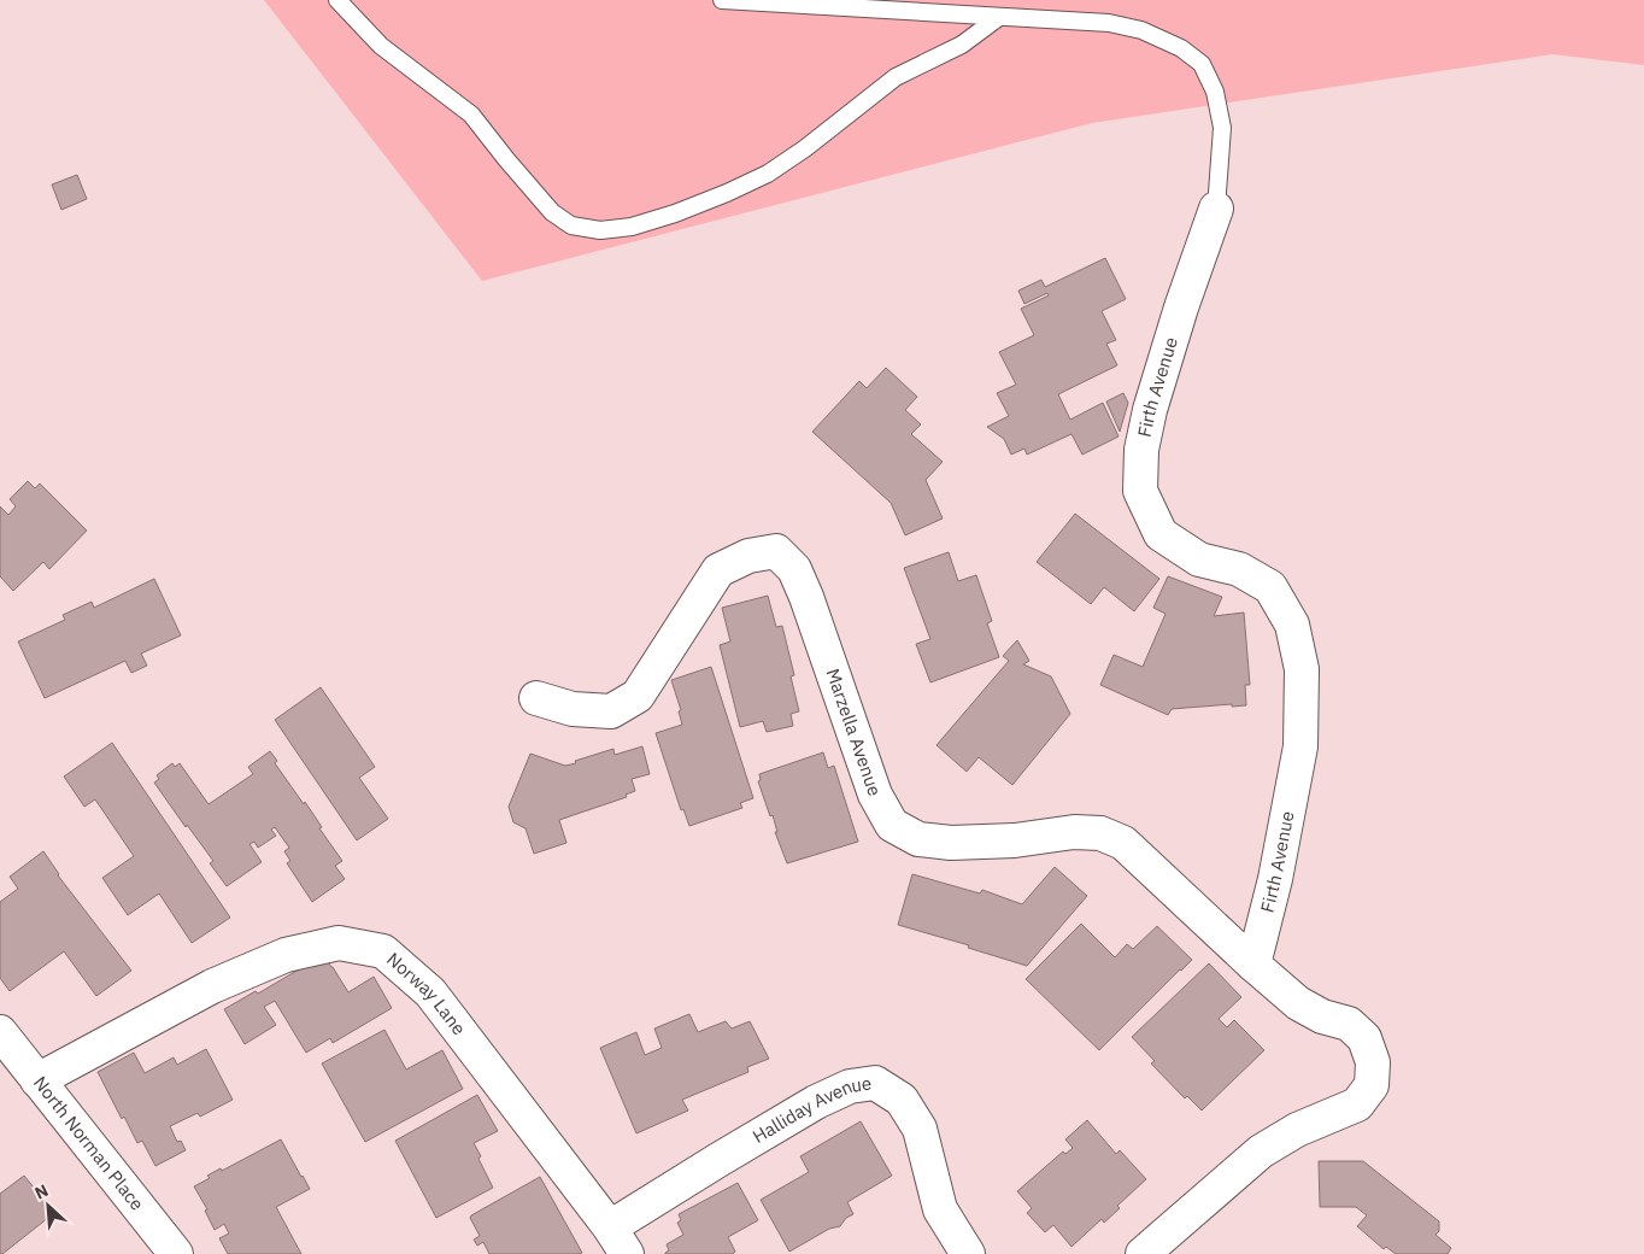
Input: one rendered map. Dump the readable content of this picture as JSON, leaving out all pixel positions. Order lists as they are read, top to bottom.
{
  "streets": {
    "street": [
      "Firth Avenue",
      "Marzella Avenue",
      "Norway Lane",
      "Halliday Avenue",
      "North Norman Place"
    ]
  },
  "crossings": [
    ["Firth Avenue", "Marzella Avenue"],
    ["Norway Lane", "Halliday Avenue"],
    ["Norway Lane", "North Norman Place"]
  ],
  "north": "top left"
}
